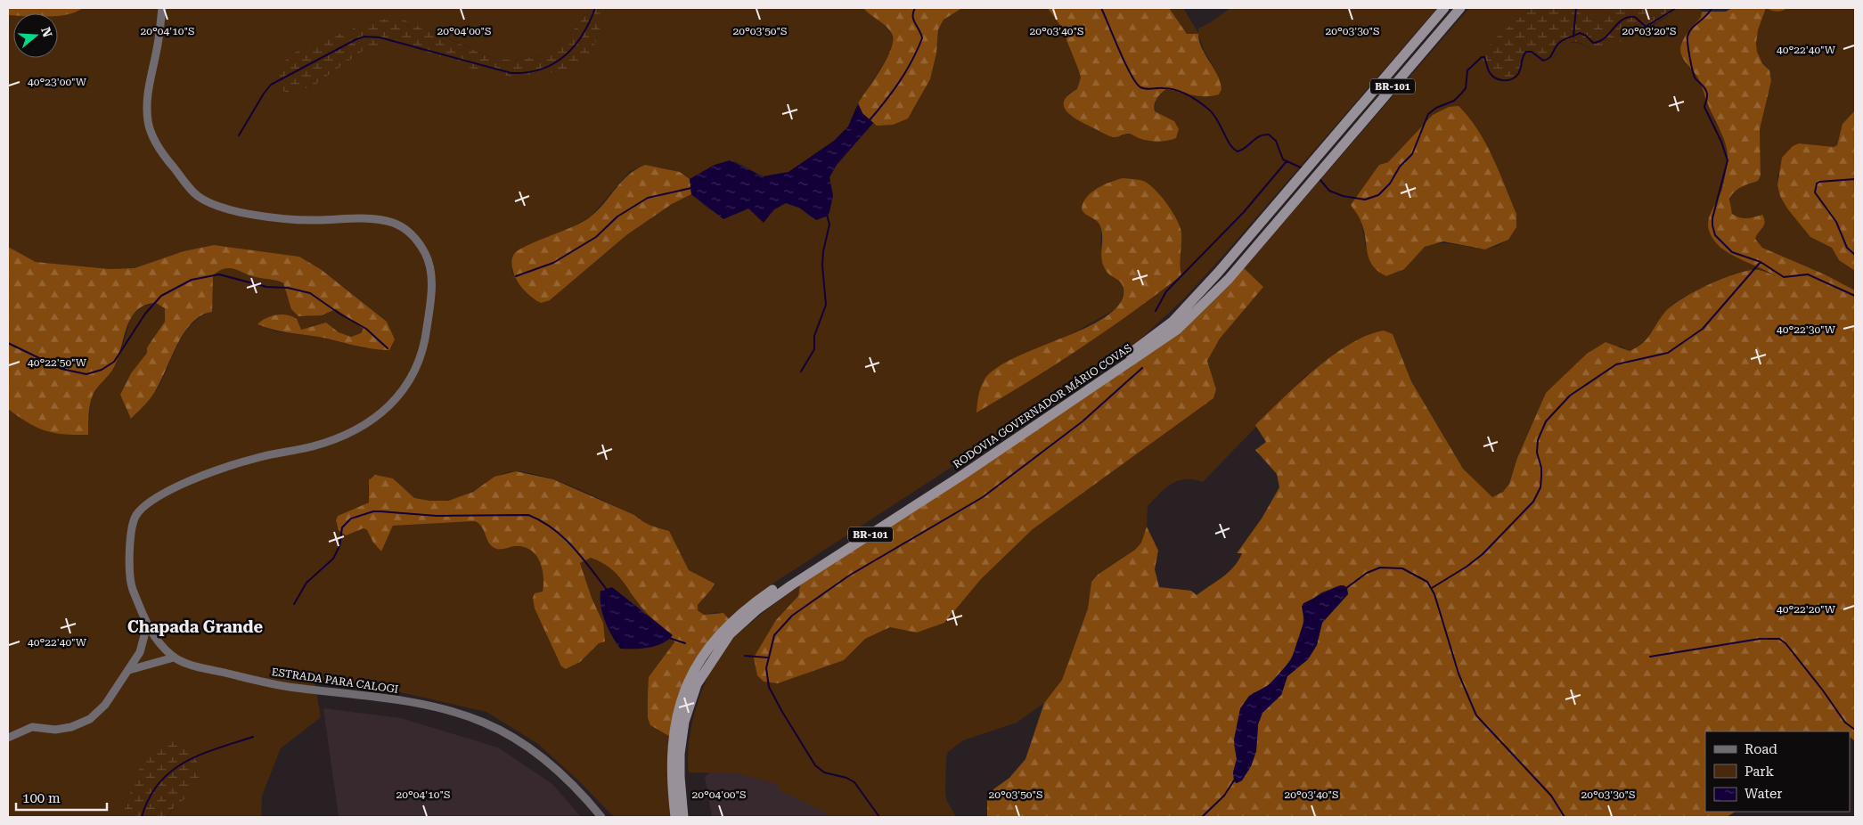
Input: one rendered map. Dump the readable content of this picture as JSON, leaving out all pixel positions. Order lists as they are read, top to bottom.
{
  "streets": {
    "highway": ["BR-101", "RODOVIA GOVERNADOR MÁRIO COVAS"],
    "street": ["ESTRADA PARA CALOGI"]
  },
  "districts": ["Chapada Grande"],
  "legend": ["Road", "Park", "Water"],
  "scale_bar": "100 m",
  "north": "right",
  "coordinates": [
    "20°04'10\"S",
    "20°04'00\"S",
    "20°03'50\"S",
    "20°03'40\"S",
    "20°03'30\"S",
    "20°03'20\"S",
    "40°22'40\"W",
    "40°23'00\"W",
    "40°22'30\"W",
    "40°22'50\"W",
    "40°22'20\"W"
  ]
}
